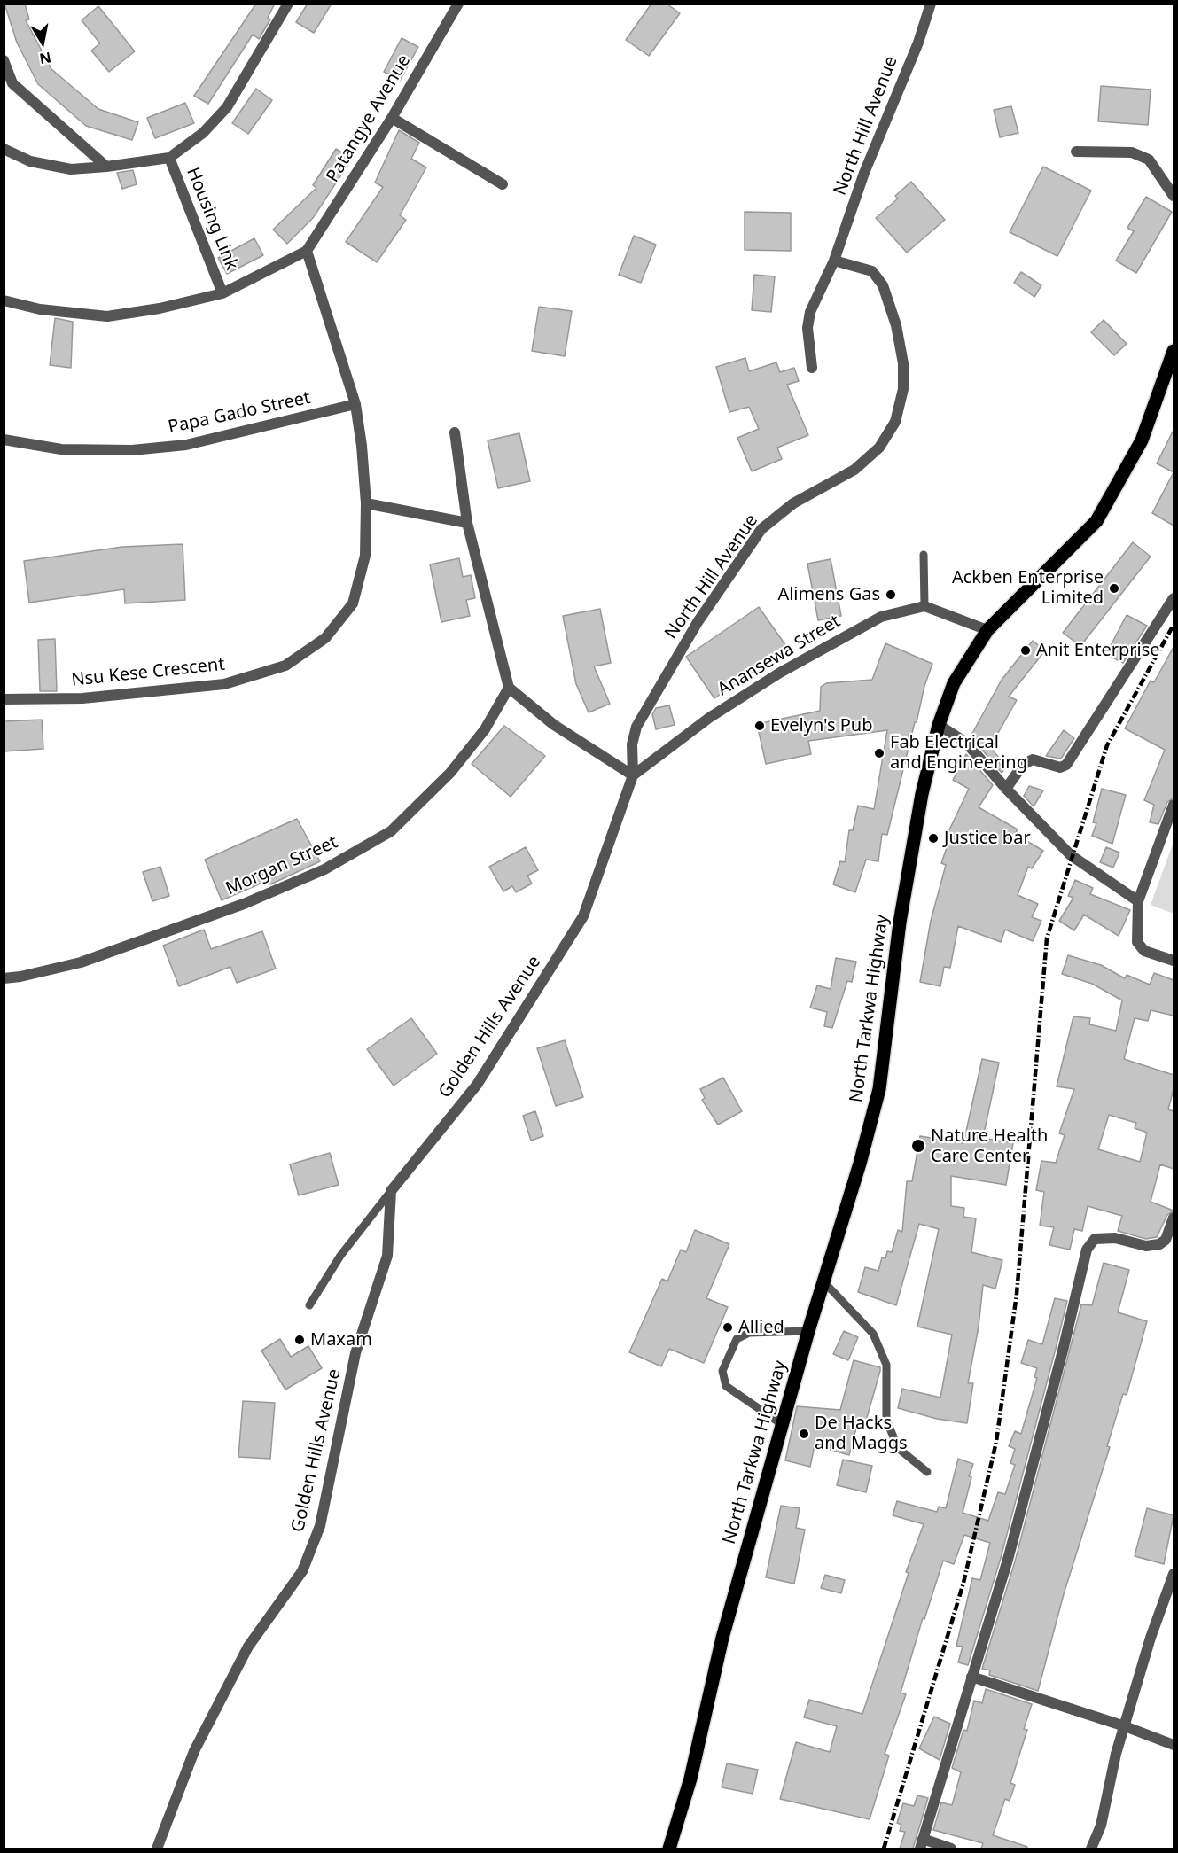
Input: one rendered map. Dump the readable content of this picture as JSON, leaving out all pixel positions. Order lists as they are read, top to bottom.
{
  "streets": {
    "main road": ["North Tarkwa Highway"],
    "street": [
      "Patangye Avenue",
      "North Hill Avenue",
      "Housing Link",
      "Papa Gado Street",
      "Anansewa Street",
      "Nsu Kese Crescent",
      "Morgan Street",
      "Golden Hills Avenue"
    ]
  },
  "crossings": [
    ["Patangye Avenue", "Nsu Kese Crescent"],
    ["North Hill Avenue", "Anansewa Street"],
    ["North Hill Avenue", "Golden Hills Avenue"],
    ["Papa Gado Street", "Nsu Kese Crescent"],
    ["Anansewa Street", "Golden Hills Avenue"]
  ],
  "places": [
    "Ackben Enterprise Limited",
    "Alimens Gas",
    "Anit Enterprise",
    "Evelyn's Pub",
    "Fab Electrical and Engineering",
    "Justice bar",
    "Nature Health Care Center",
    "Allied",
    "Maxam",
    "De Hacks and Maggs"
  ],
  "north": "bottom"
}
